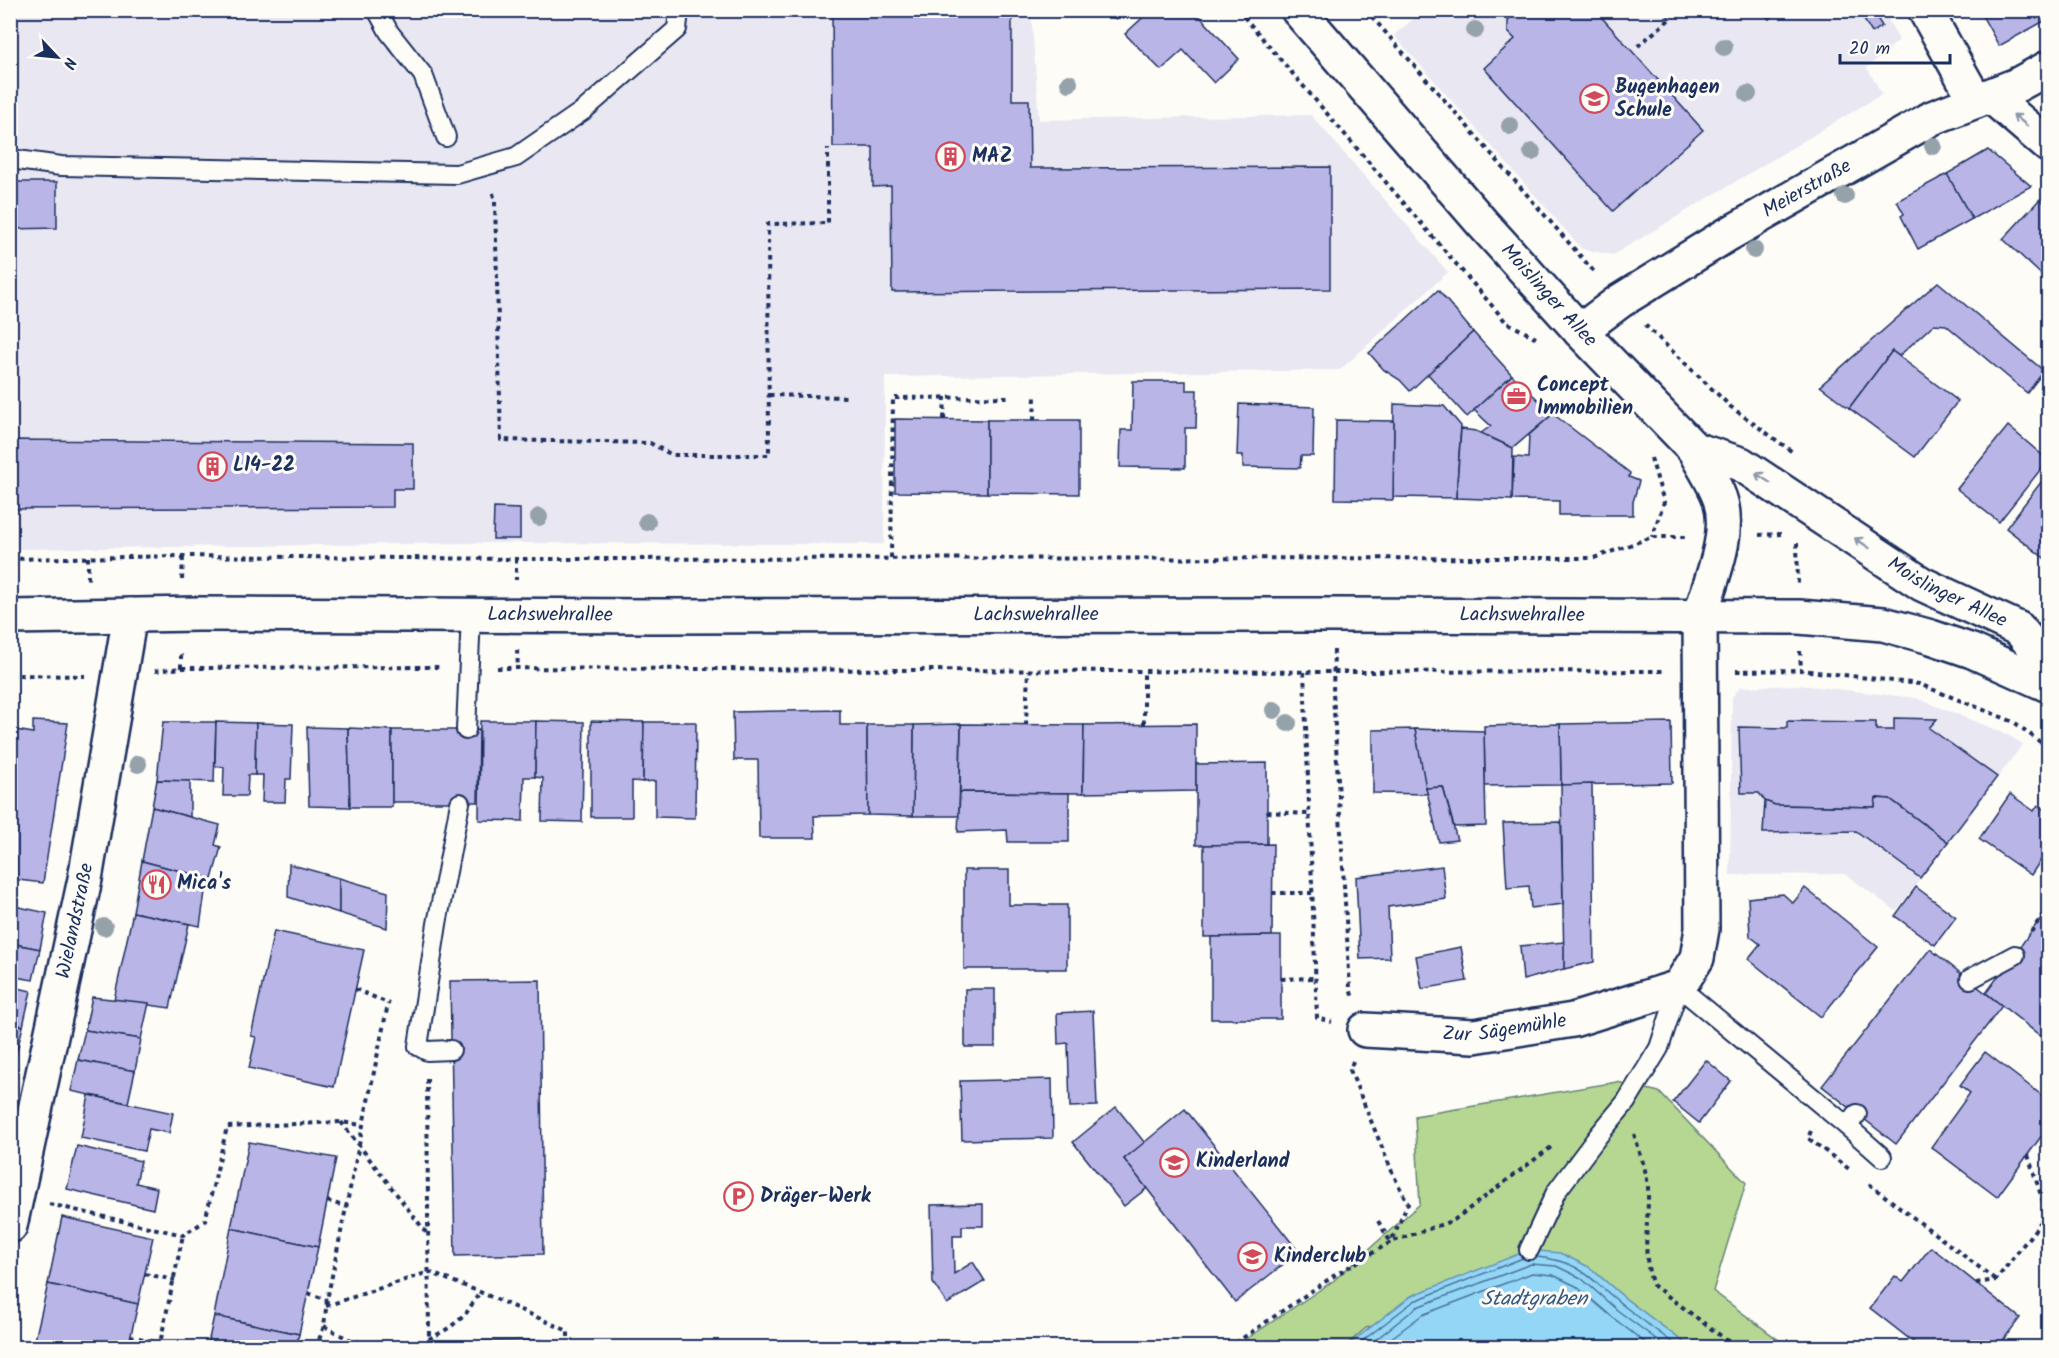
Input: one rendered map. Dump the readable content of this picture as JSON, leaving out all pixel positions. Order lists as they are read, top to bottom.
{
  "streets": {
    "main road": [
      "Meierstraße",
      "Moislinger Allee",
      "Lachswehrallee",
      "Wielandstraße",
      "Zur Sägemühle"
    ]
  },
  "crossings": [
    ["Meierstraße", "Moislinger Allee"],
    ["Lachswehrallee", "Wielandstraße"]
  ],
  "one_way": ["Moislinger Allee"],
  "water": ["Stadtgraben"],
  "places": {
    "school or university": ["Bugenhagen Schule", "Kinderland", "Kinderclub"],
    "building": ["MAZ", "L14-22"],
    "office": ["Concept Immobilien"],
    "restaurant": ["Mica's"],
    "parking": ["Dräger-Werk"]
  },
  "scale_bar": "20 m",
  "north": "bottom right"
}
